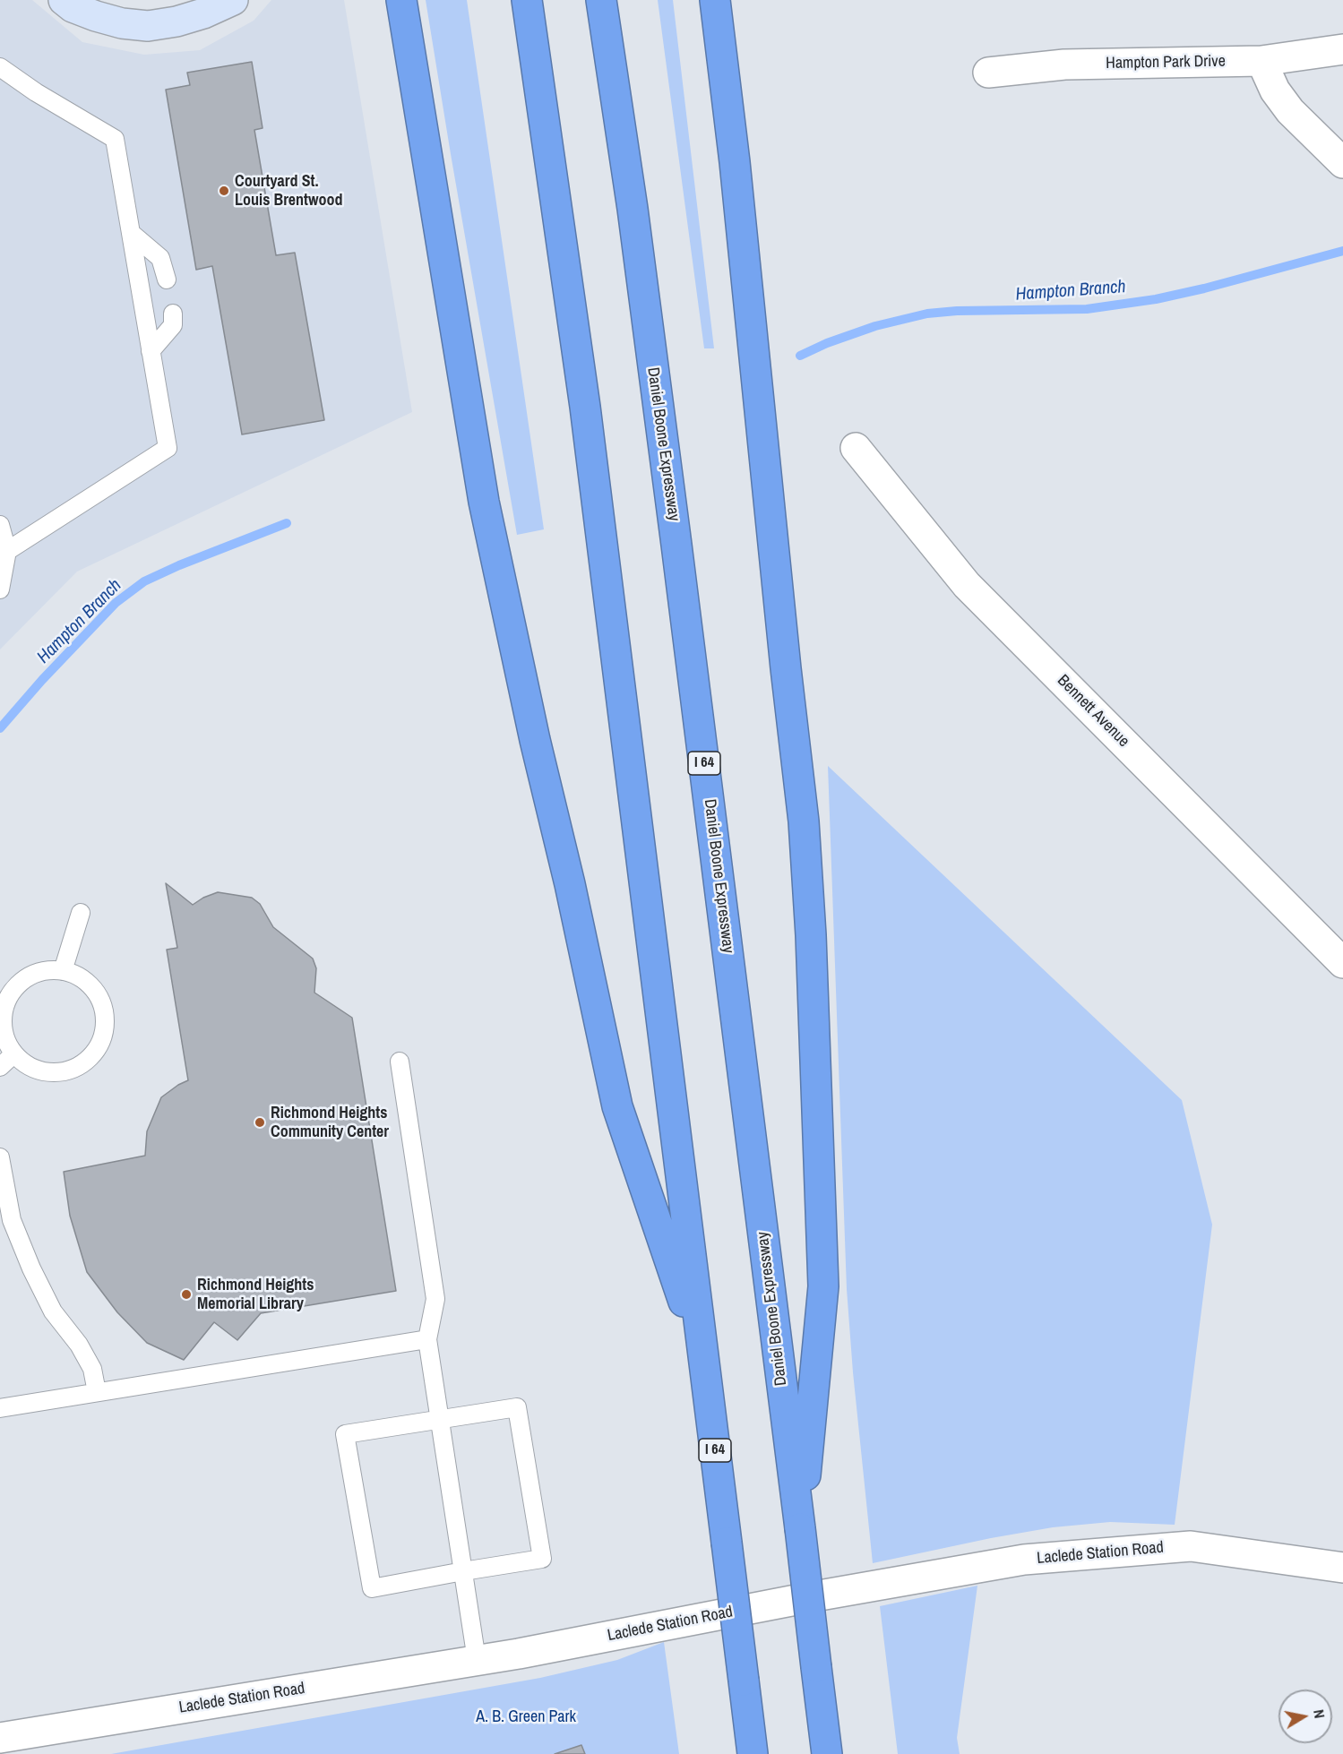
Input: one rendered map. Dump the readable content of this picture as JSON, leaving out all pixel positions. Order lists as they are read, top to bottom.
{
  "streets": {
    "highway": ["Daniel Boone Expressway", "I 64"],
    "street": ["Hampton Park Drive", "Bennett Avenue", "Laclede Station Road"]
  },
  "water": ["Hampton Branch"],
  "parks": ["A. B. Green Park"],
  "places": ["Courtyard St. Louis Brentwood", "Richmond Heights Community Center", "Richmond Heights Memorial Library"],
  "north": "right"
}
